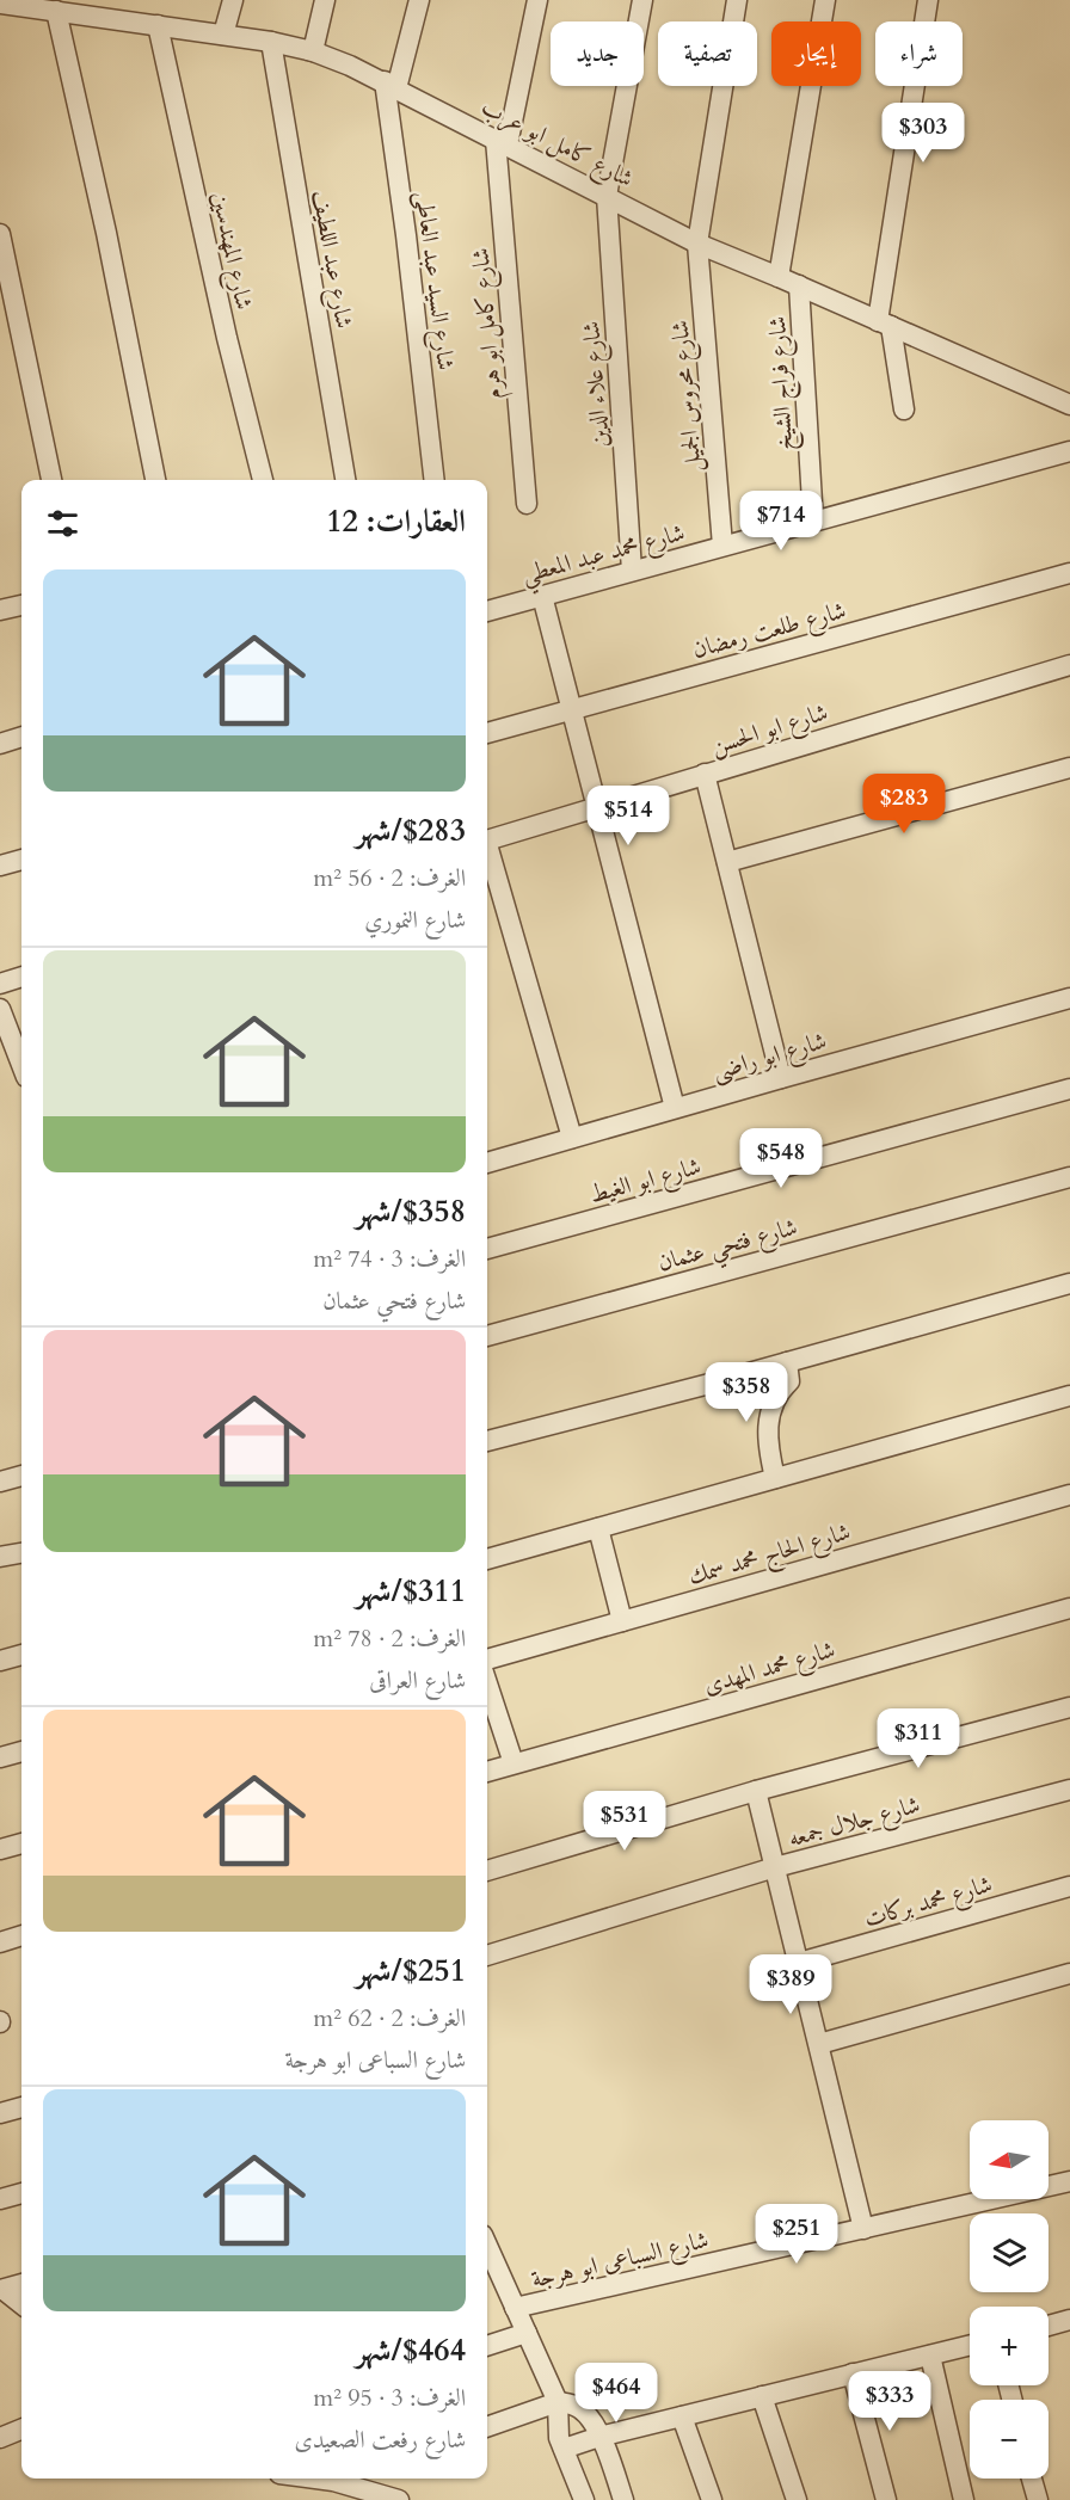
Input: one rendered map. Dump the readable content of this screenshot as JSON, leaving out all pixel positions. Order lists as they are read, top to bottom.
{
  "streets": {
    "street": [
      "شارع كامل ابو عرب",
      "شارع المهندسين",
      "شارع عبد اللطيف",
      "شارع السيد عبد العاطى",
      "شارع كامل ابو هرم",
      "شارع فراج الشيخ",
      "شارع علاء الدين",
      "شارع محروس الجميل",
      "شارع محمد عبد المعطي",
      "شارع طلعت رمضان",
      "شارع ابو الحسن",
      "شارع ابو راضى",
      "شارع ابو الغيط",
      "شارع فتحي عثمان",
      "شارع الحاج محمد سمك",
      "شارع محمد المهدى",
      "شارع جلال جمعه",
      "شارع محمد بركات",
      "شارع السباعى ابو هرجة"
    ]
  },
  "crossings": [
    ["شارع كامل ابو عرب", "شارع المهندسين"],
    ["شارع كامل ابو عرب", "شارع عبد اللطيف"],
    ["شارع كامل ابو عرب", "شارع السيد عبد العاطى"],
    ["شارع كامل ابو عرب", "شارع كامل ابو هرم"],
    ["شارع كامل ابو عرب", "شارع فراج الشيخ"],
    ["شارع كامل ابو عرب", "شارع علاء الدين"],
    ["شارع كامل ابو عرب", "شارع محروس الجميل"],
    ["شارع فراج الشيخ", "شارع محمد عبد المعطي"],
    ["شارع علاء الدين", "شارع محمد عبد المعطي"],
    ["شارع محروس الجميل", "شارع محمد عبد المعطي"]
  ],
  "north": "left",
  "page": {
    "chip": [
      "شراء",
      "إيجار",
      "تصفية",
      "جديد"
    ],
    "price": [
      "$303",
      "$714",
      "$283",
      "$514",
      "$548",
      "$358",
      "$311",
      "$531",
      "$389",
      "$251",
      "$464",
      "$333"
    ],
    "heading": "العقارات: 12",
    "list": [
      {
        "name": "$283/شهر",
        "note": "الغرف: 2 · 56 m² · شارع النموري"
      },
      {
        "name": "$358/شهر",
        "note": "الغرف: 3 · 74 m² · شارع فتحي عثمان"
      },
      {
        "name": "$311/شهر",
        "note": "الغرف: 2 · 78 m² · شارع العراقى"
      },
      {
        "name": "$251/شهر",
        "note": "الغرف: 2 · 62 m² · شارع السباعى ابو هرجة"
      },
      {
        "name": "$464/شهر",
        "note": "الغرف: 3 · 95 m² · شارع رفعت الصعيدى"
      }
    ],
    "map_buttons": ["+", "−"]
  }
}
